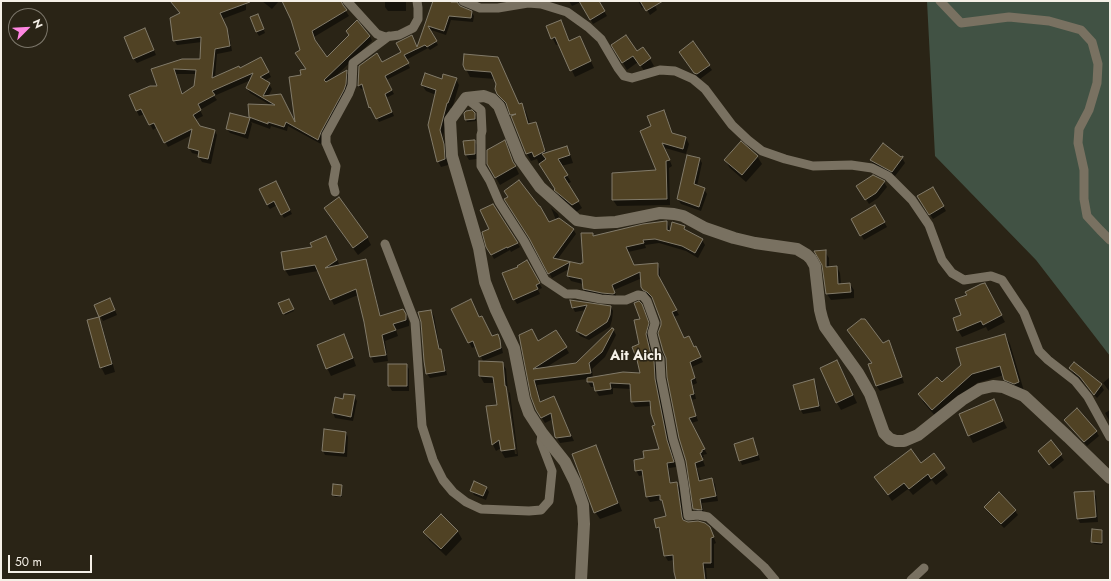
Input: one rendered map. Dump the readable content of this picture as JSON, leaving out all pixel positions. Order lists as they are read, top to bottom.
{
  "districts": ["Ait Aich"],
  "scale_bar": "50 m",
  "north": "top right"
}
